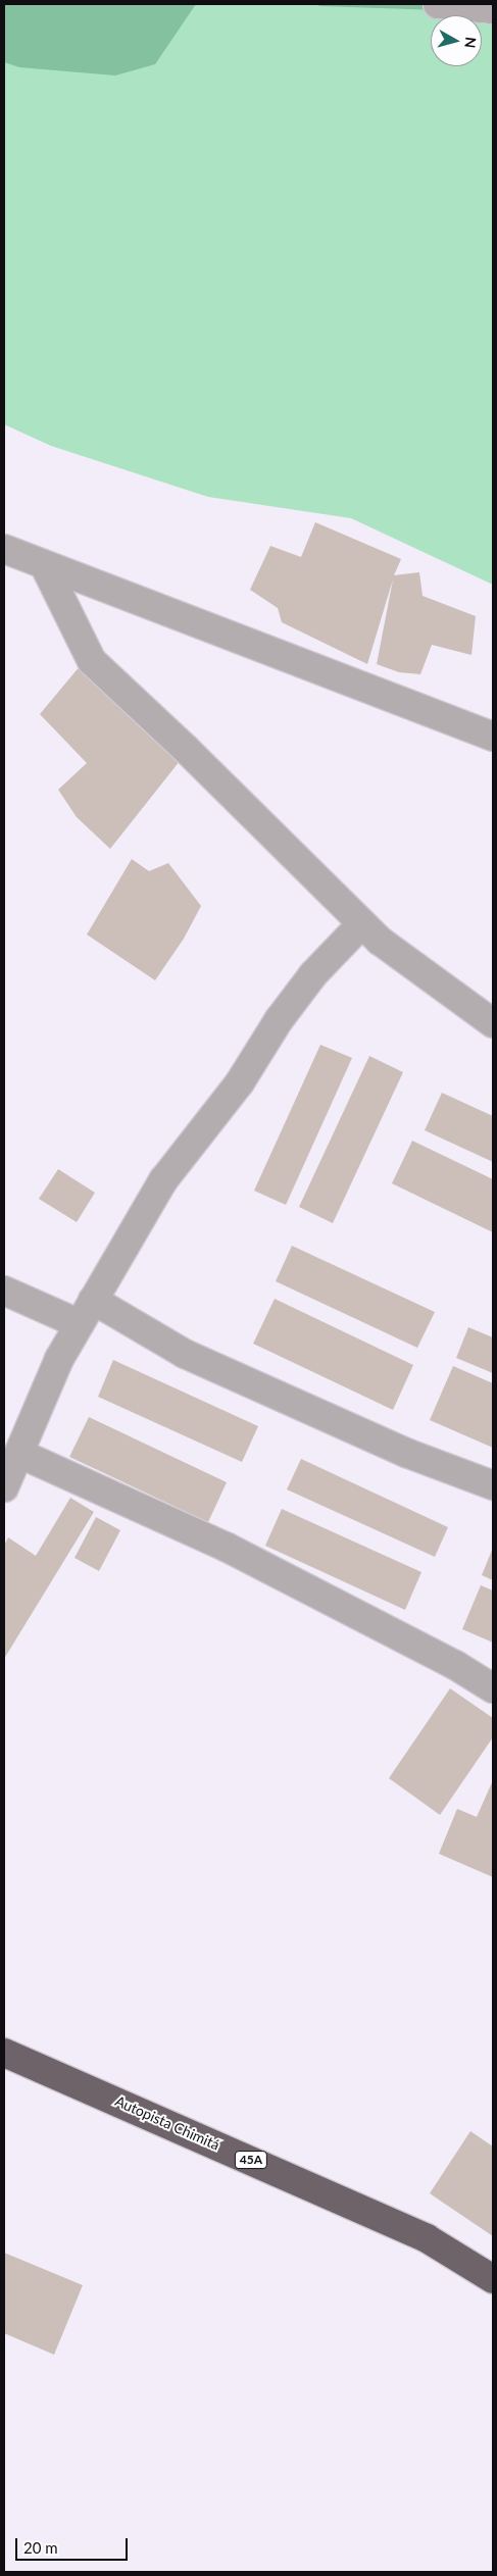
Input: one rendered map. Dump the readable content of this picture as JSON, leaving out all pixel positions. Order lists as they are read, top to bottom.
{
  "streets": {
    "highway": ["Autopista Chimitá", "45A"]
  },
  "scale_bar": "20 m",
  "north": "right"
}
